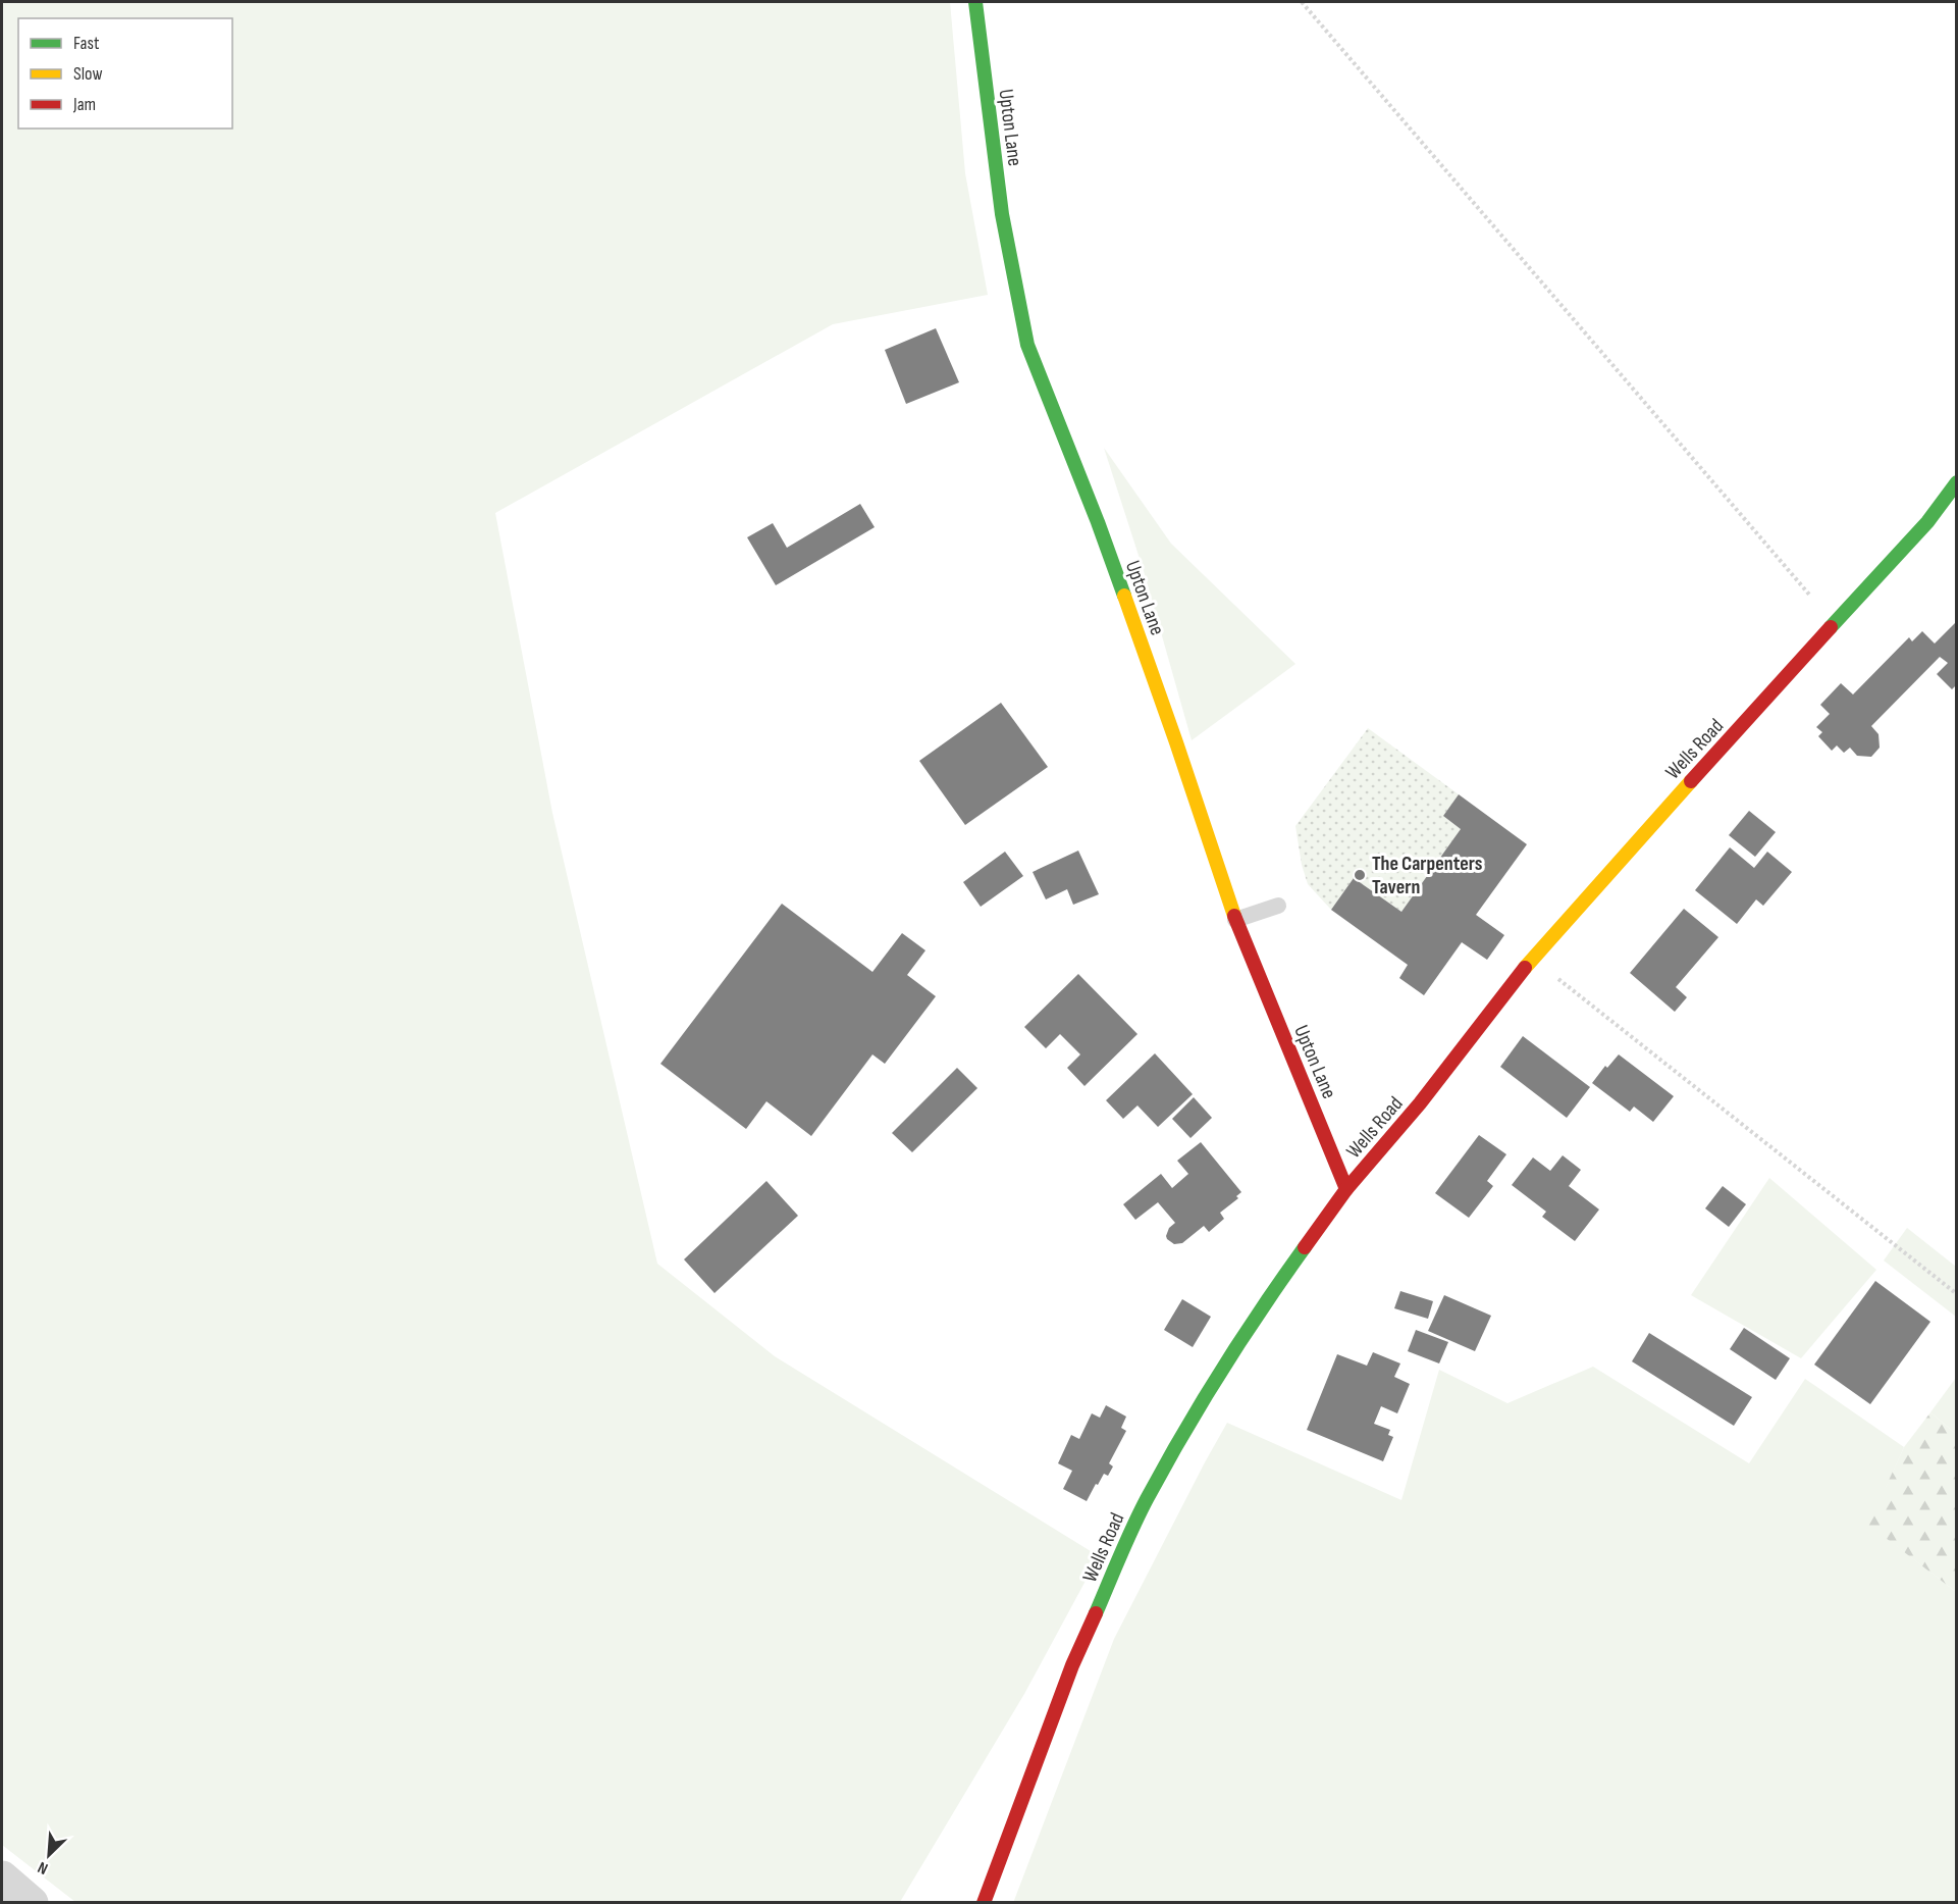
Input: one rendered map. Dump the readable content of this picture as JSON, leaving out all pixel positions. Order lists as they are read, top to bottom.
{
  "streets": {
    "street": ["Upton Lane", "Wells Road"]
  },
  "crossings": [
    ["Upton Lane", "Wells Road"]
  ],
  "places": ["The Carpenters Tavern"],
  "legend": ["Fast", "Slow", "Jam"],
  "north": "bottom left"
}
